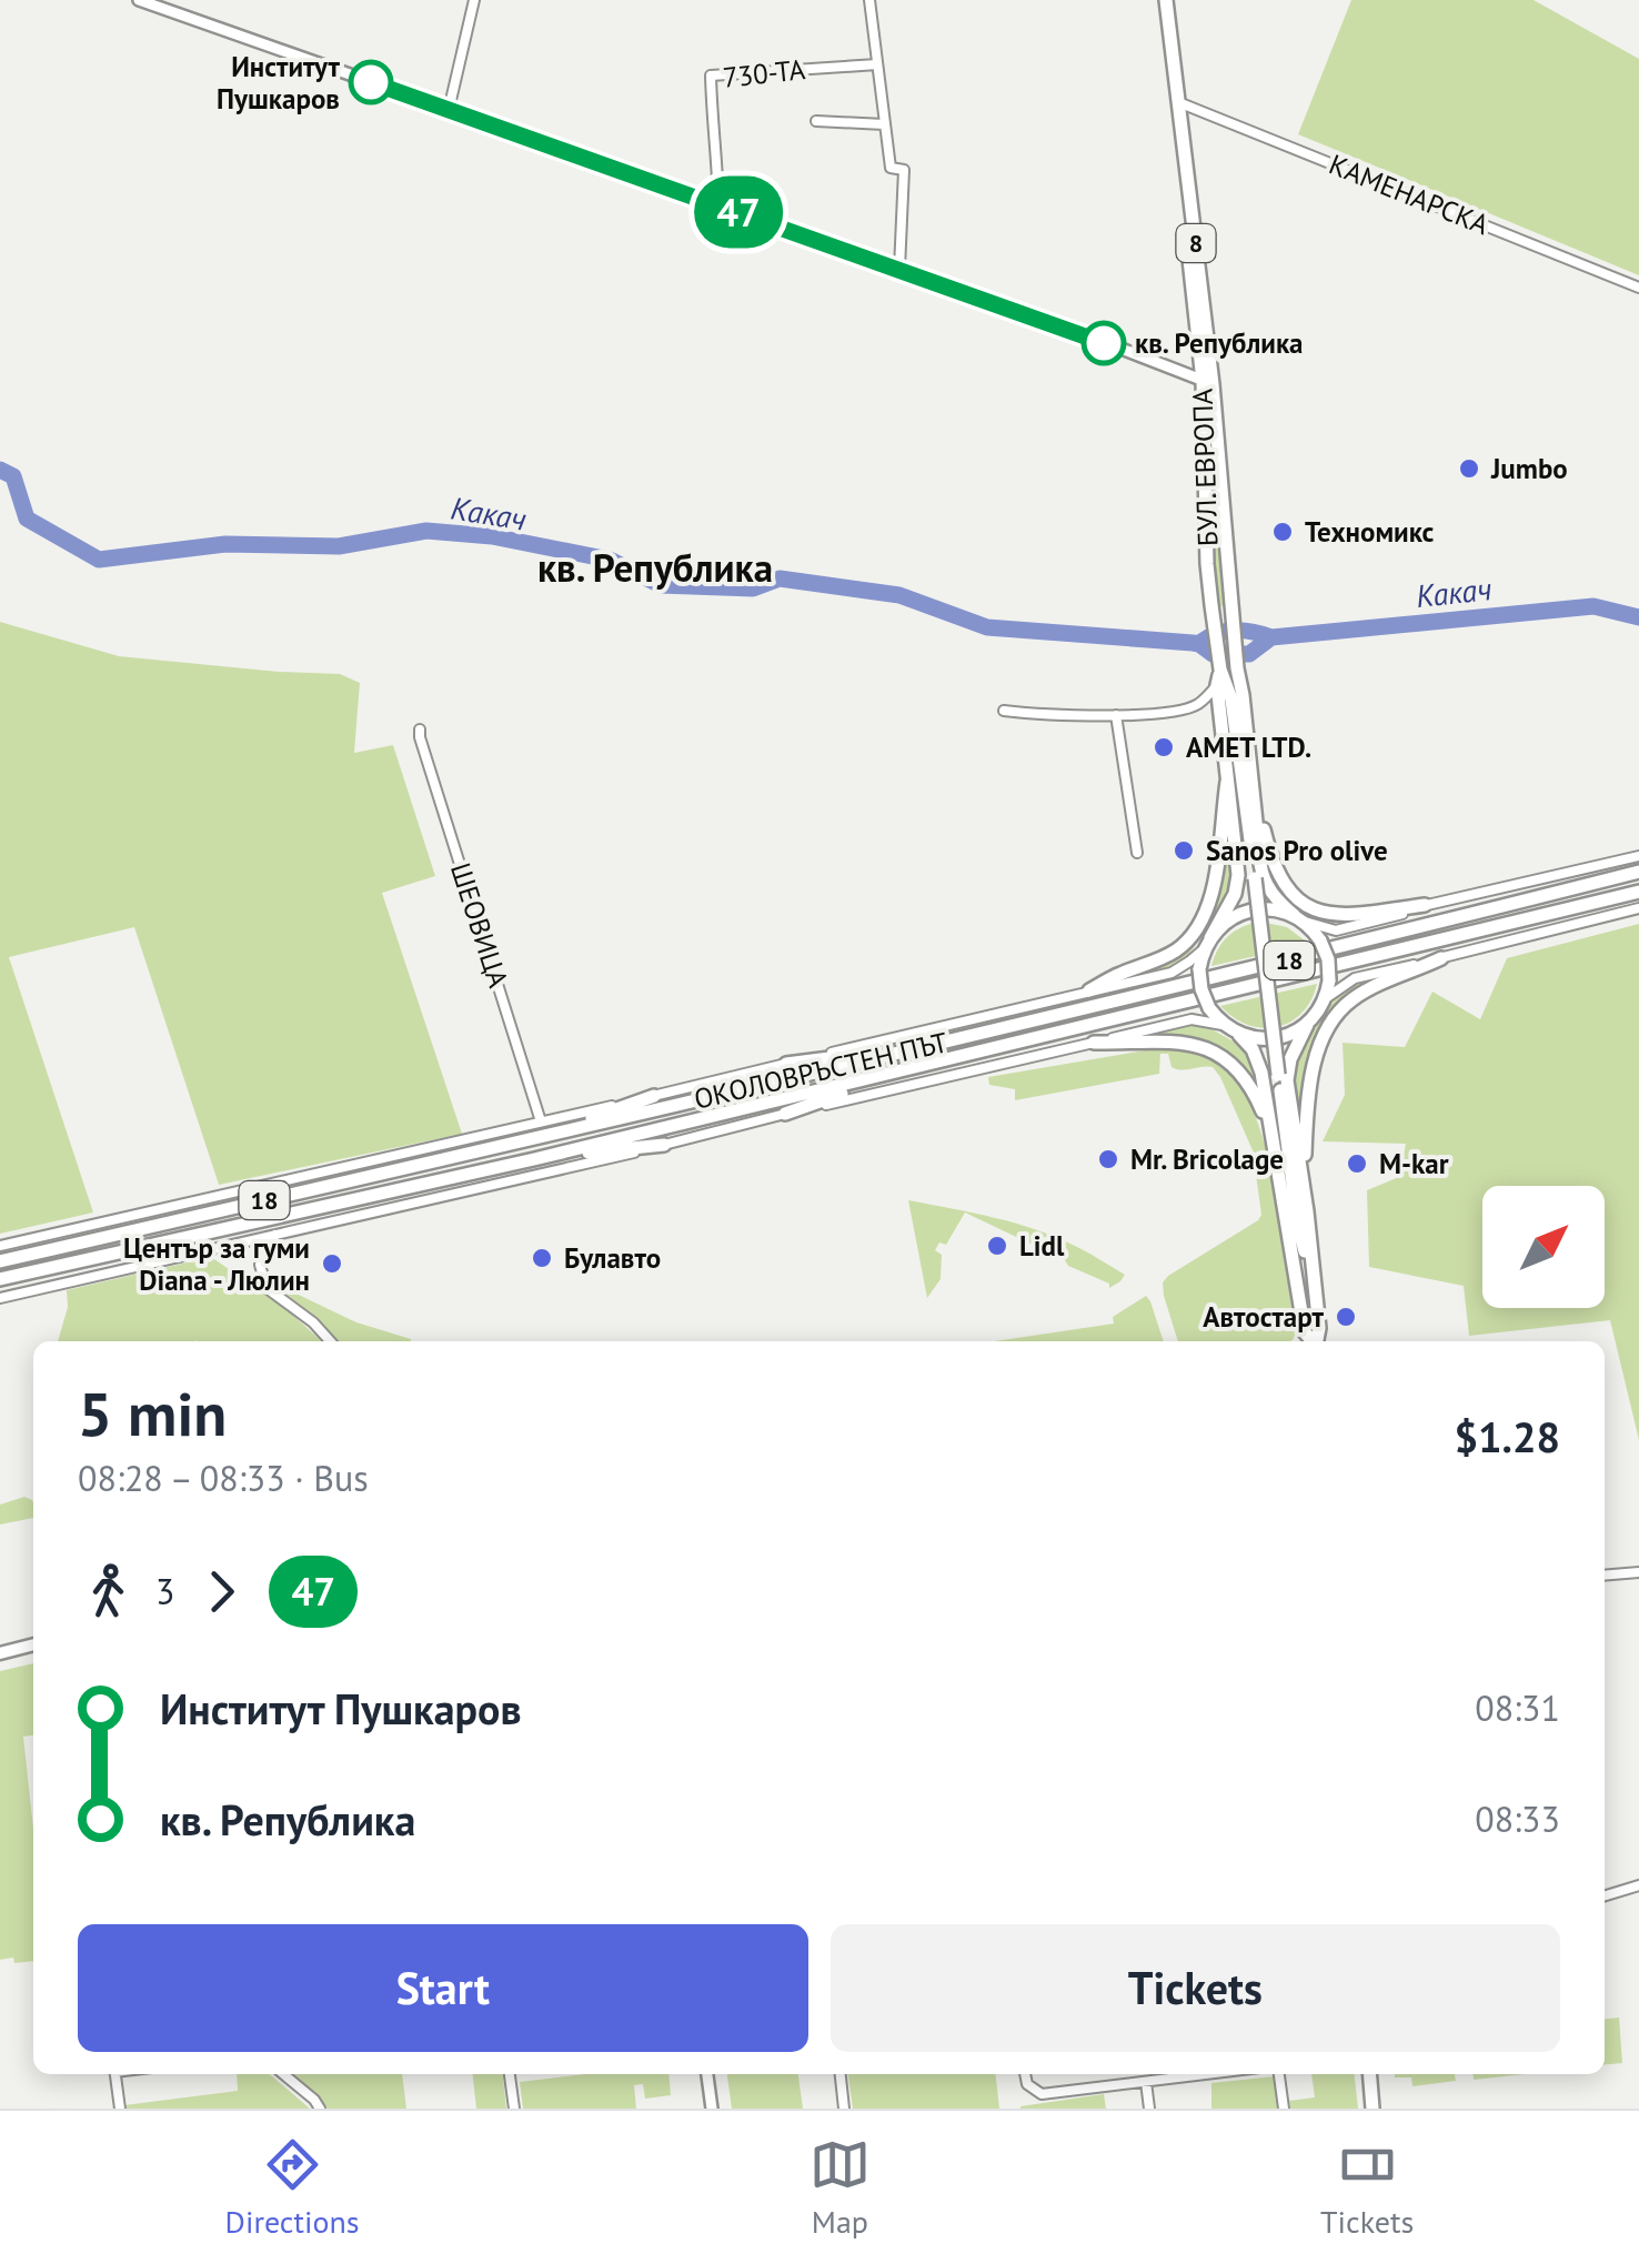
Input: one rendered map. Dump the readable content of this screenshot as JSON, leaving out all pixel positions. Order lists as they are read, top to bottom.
{
  "streets": {
    "main road": [
      "8",
      "БУЛ. ЕВРОПА",
      "18",
      "ОКОЛОВРЪСТЕН ПЪТ"
    ],
    "street": ["730-ТА", "КАМЕНАРСКА", "ШЕОВИЦА"]
  },
  "crossings": [
    ["КАМЕНАРСКА", "БУЛ. ЕВРОПА"],
    ["8", "БУЛ. ЕВРОПА"],
    ["8", "ОКОЛОВРЪСТЕН ПЪТ"],
    ["БУЛ. ЕВРОПА", "ОКОЛОВРЪСТЕН ПЪТ"],
    ["ШЕОВИЦА", "ОКОЛОВРЪСТЕН ПЪТ"]
  ],
  "districts": ["кв. Република"],
  "water": ["Какач"],
  "places": [
    "Институт Пушкаров",
    "кв. Република",
    "Jumbo",
    "Техномикс",
    "AMET LTD.",
    "Sanos Pro olive",
    "Mr. Bricolage",
    "M-kar",
    "Lidl",
    "Булавто",
    "Център за гуми Diana - Люлин",
    "Автостарт"
  ],
  "lines": ["bus line 47"],
  "north": "top right",
  "page": {
    "on_map": "47",
    "heading": ["5 min", "08:28 – 08:33 · Bus", "$1.28"],
    "legs": ["3", "47"],
    "list": [
      {
        "name": "Институт Пушкаров",
        "value": "08:31"
      },
      {
        "name": "кв. Република",
        "value": "08:33"
      }
    ],
    "buttons": ["Start", "Tickets"],
    "tabs": ["Directions", "Map", "Tickets"]
  }
}
